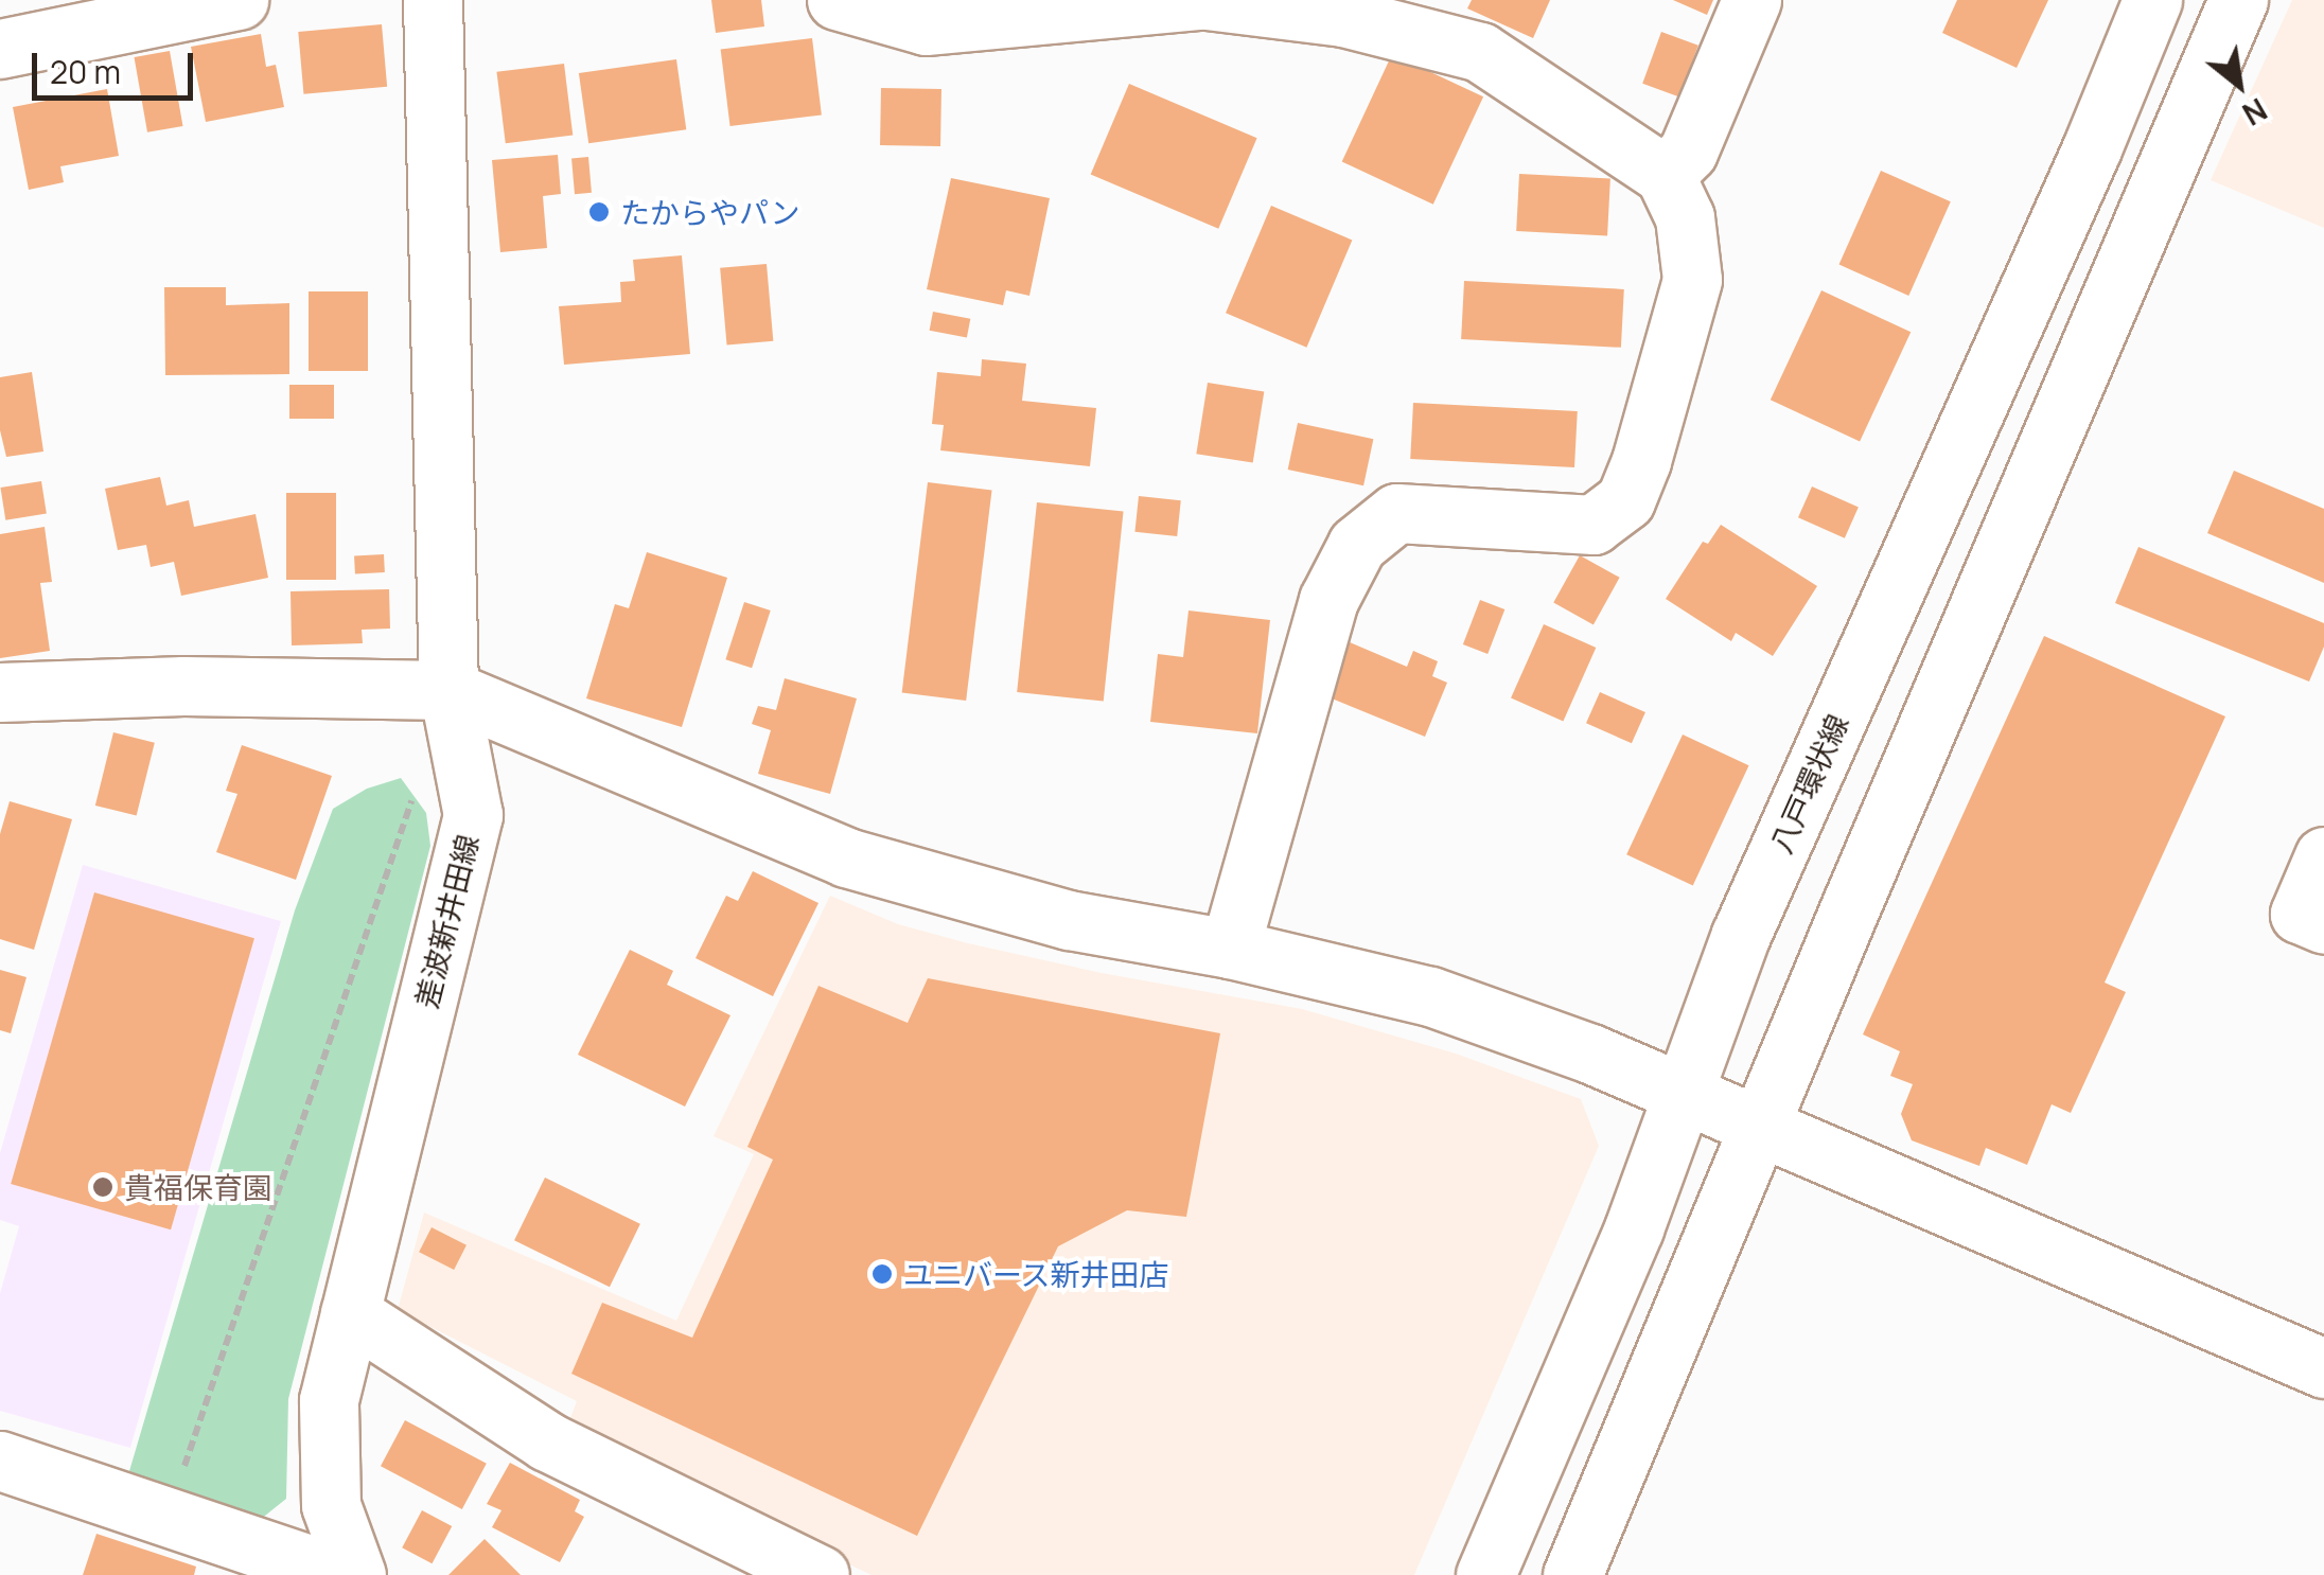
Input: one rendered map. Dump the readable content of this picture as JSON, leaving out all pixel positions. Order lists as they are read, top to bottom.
{
  "streets": {
    "street": ["八戸環状線", "差波新井田線"]
  },
  "places": ["たからやパン", "貴福保育園", "ユニバース新井田店"],
  "scale_bar": "20 m",
  "north": "bottom right"
}
